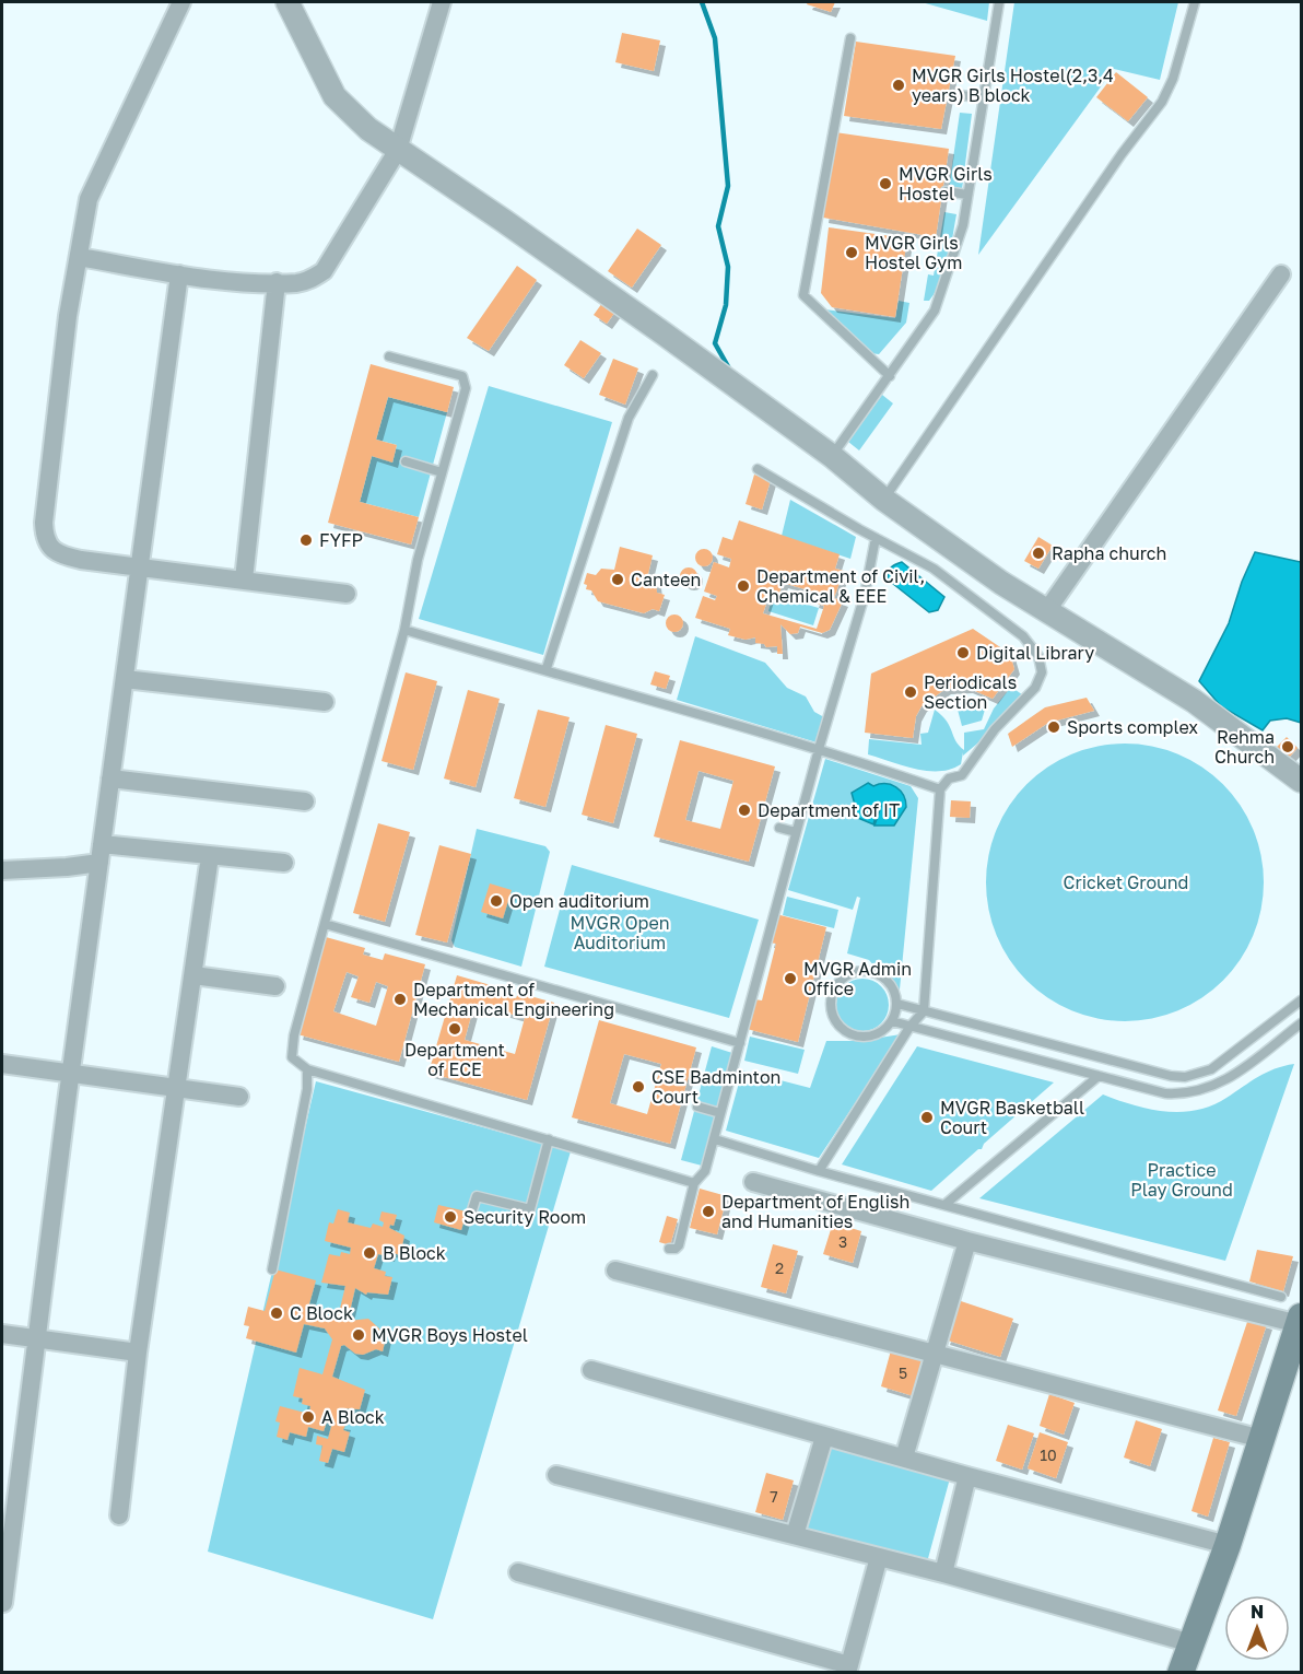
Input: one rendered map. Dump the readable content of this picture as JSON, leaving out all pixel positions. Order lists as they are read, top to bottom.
{
  "parks": ["Cricket Ground", "MVGR Open Auditorium", "Practice Play Ground"],
  "places": [
    "MVGR Girls Hostel(2,3,4 years) B block",
    "MVGR Girls Hostel",
    "MVGR Girls Hostel Gym",
    "FYFP",
    "Rapha church",
    "Canteen",
    "Department of Civil, Chemical & EEE",
    "Digital Library",
    "Periodicals Section",
    "Sports complex",
    "Rehma Church",
    "Department of IT",
    "Open auditorium",
    "MVGR Admin Office",
    "Department of Mechanical Engineering",
    "Department of ECE",
    "CSE Badminton Court",
    "MVGR Basketball Court",
    "Department of English and Humanities",
    "Security Room",
    "B Block",
    "C Block",
    "MVGR Boys Hostel",
    "A Block"
  ],
  "house_numbers": [
    "3",
    "2",
    "5",
    "10",
    "7"
  ],
  "north": "top"
}
